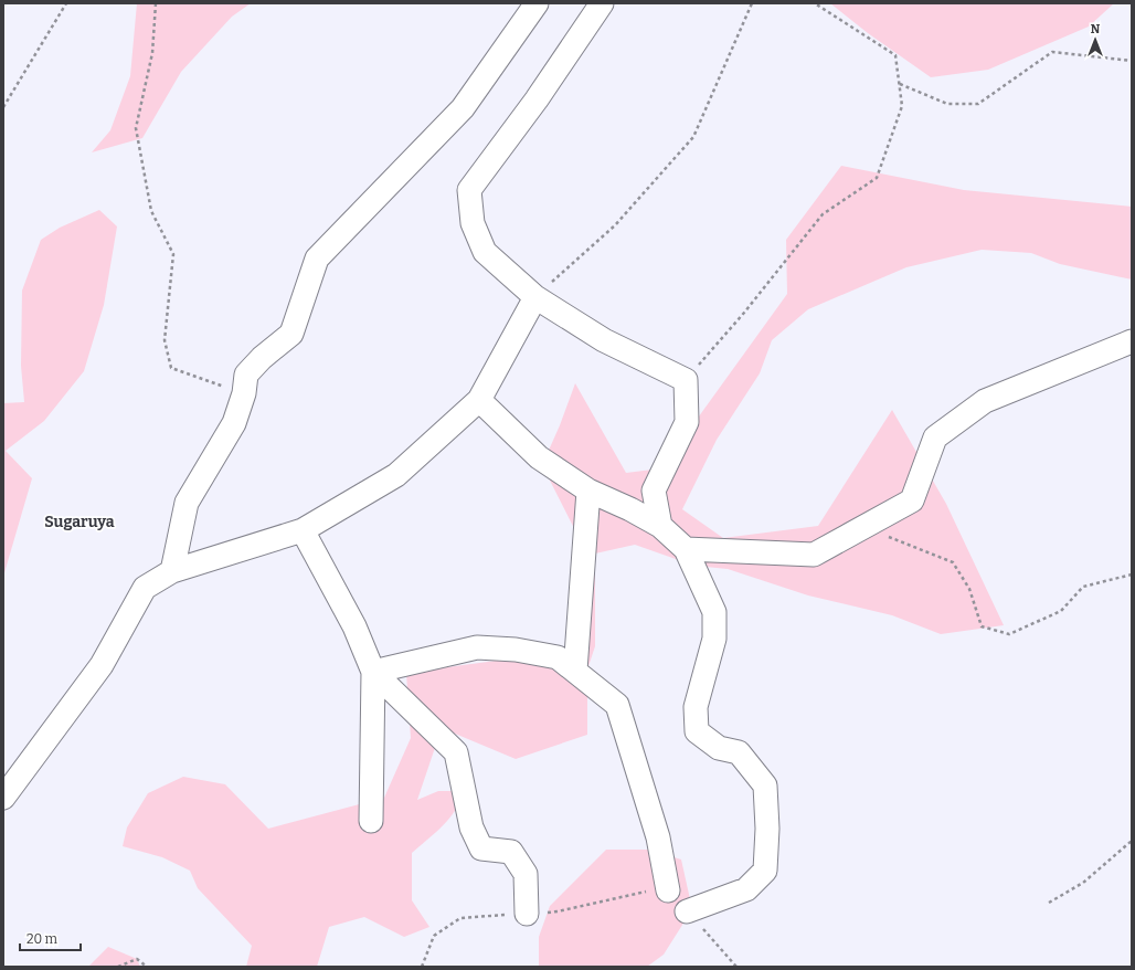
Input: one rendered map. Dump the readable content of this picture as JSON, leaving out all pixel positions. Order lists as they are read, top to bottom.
{
  "districts": ["Sugaruya"],
  "scale_bar": "20 m",
  "north": "top"
}
